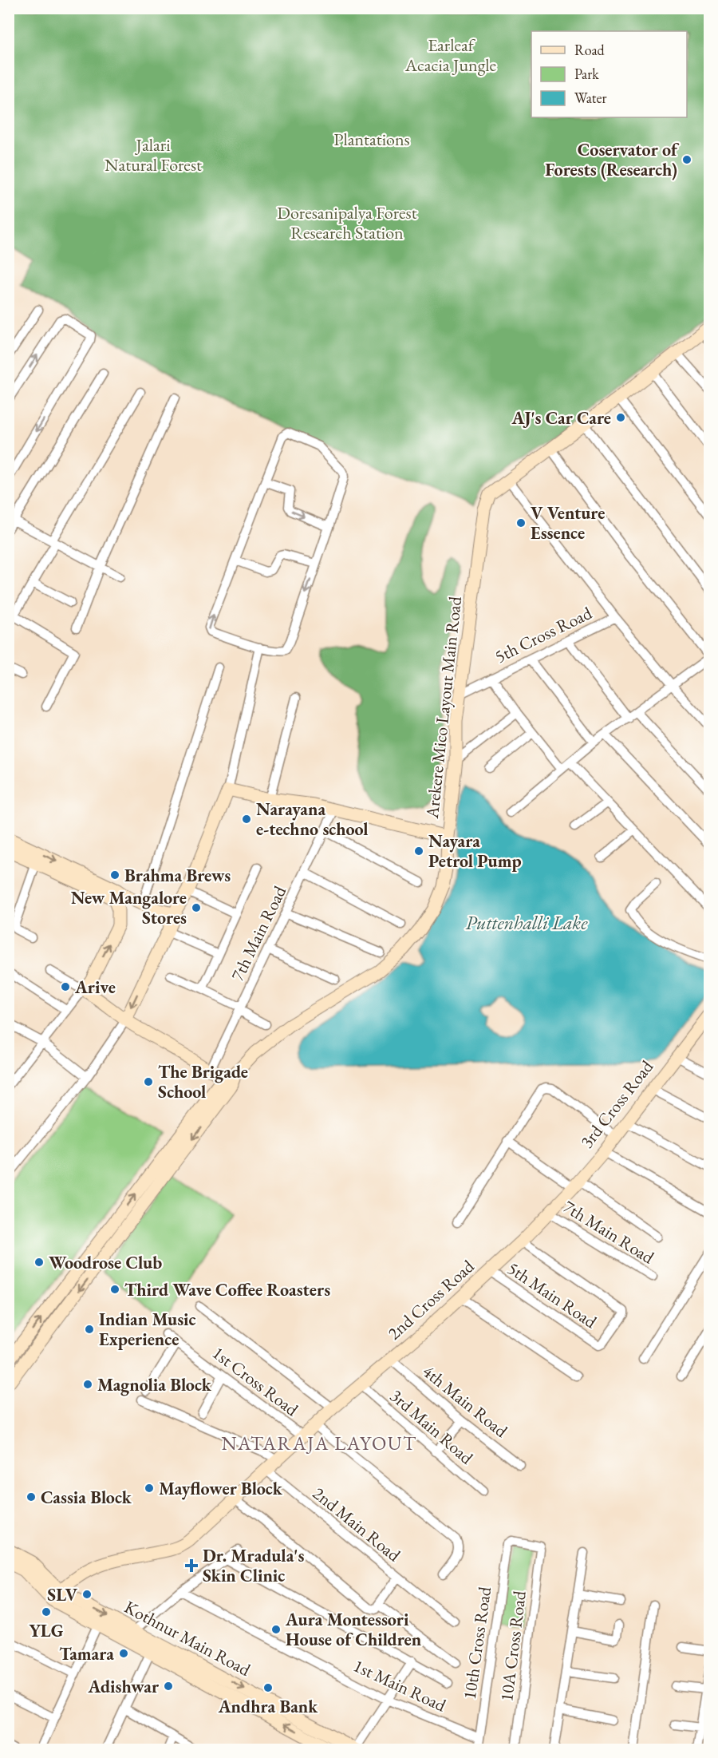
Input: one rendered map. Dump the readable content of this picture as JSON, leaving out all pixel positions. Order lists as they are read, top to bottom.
{
  "streets": {
    "street": [
      "5th Cross Road",
      "Arekere Mico Layout Main Road",
      "7th Main Road",
      "3rd Cross Road",
      "5th Main Road",
      "2nd Cross Road",
      "1st Cross Road",
      "4th Main Road",
      "3rd Main Road",
      "2nd Main Road",
      "Kothnur Main Road",
      "10th Cross Road",
      "10A Cross Road",
      "1st Main Road"
    ]
  },
  "crossings": [
    ["5th Cross Road", "Arekere Mico Layout Main Road"],
    ["7th Main Road", "3rd Cross Road"],
    ["7th Main Road", "2nd Cross Road"],
    ["3rd Cross Road", "2nd Cross Road"],
    ["5th Main Road", "2nd Cross Road"],
    ["2nd Cross Road", "1st Cross Road"],
    ["2nd Cross Road", "4th Main Road"],
    ["2nd Cross Road", "3rd Main Road"],
    ["2nd Cross Road", "2nd Main Road"],
    ["2nd Cross Road", "Kothnur Main Road"],
    ["10th Cross Road", "10A Cross Road"],
    ["10th Cross Road", "1st Main Road"]
  ],
  "districts": ["NATARAJA LAYOUT"],
  "water": ["Puttenhalli Lake"],
  "parks": [
    "Earleaf Acacia Jungle",
    "Plantations",
    "Jalari Natural Forest",
    "Doresanipalya Forest Research Station"
  ],
  "places": {
    "other": [
      "Coservator of Forests (Research)",
      "AJ's Car Care",
      "V Venture Essence",
      "Narayana e-techno school",
      "Nayara Petrol Pump",
      "Brahma Brews",
      "New Mangalore Stores",
      "Arive",
      "The Brigade School",
      "Woodrose Club",
      "Third Wave Coffee Roasters",
      "Indian Music Experience",
      "Magnolia Block",
      "Mayflower Block",
      "Cassia Block",
      "SLV",
      "YLG",
      "Aura Montessori House of Children",
      "Tamara",
      "Adishwar",
      "Andhra Bank"
    ],
    "health": ["Dr. Mradula's Skin Clinic"]
  },
  "legend": ["Road", "Park", "Water"]
}
